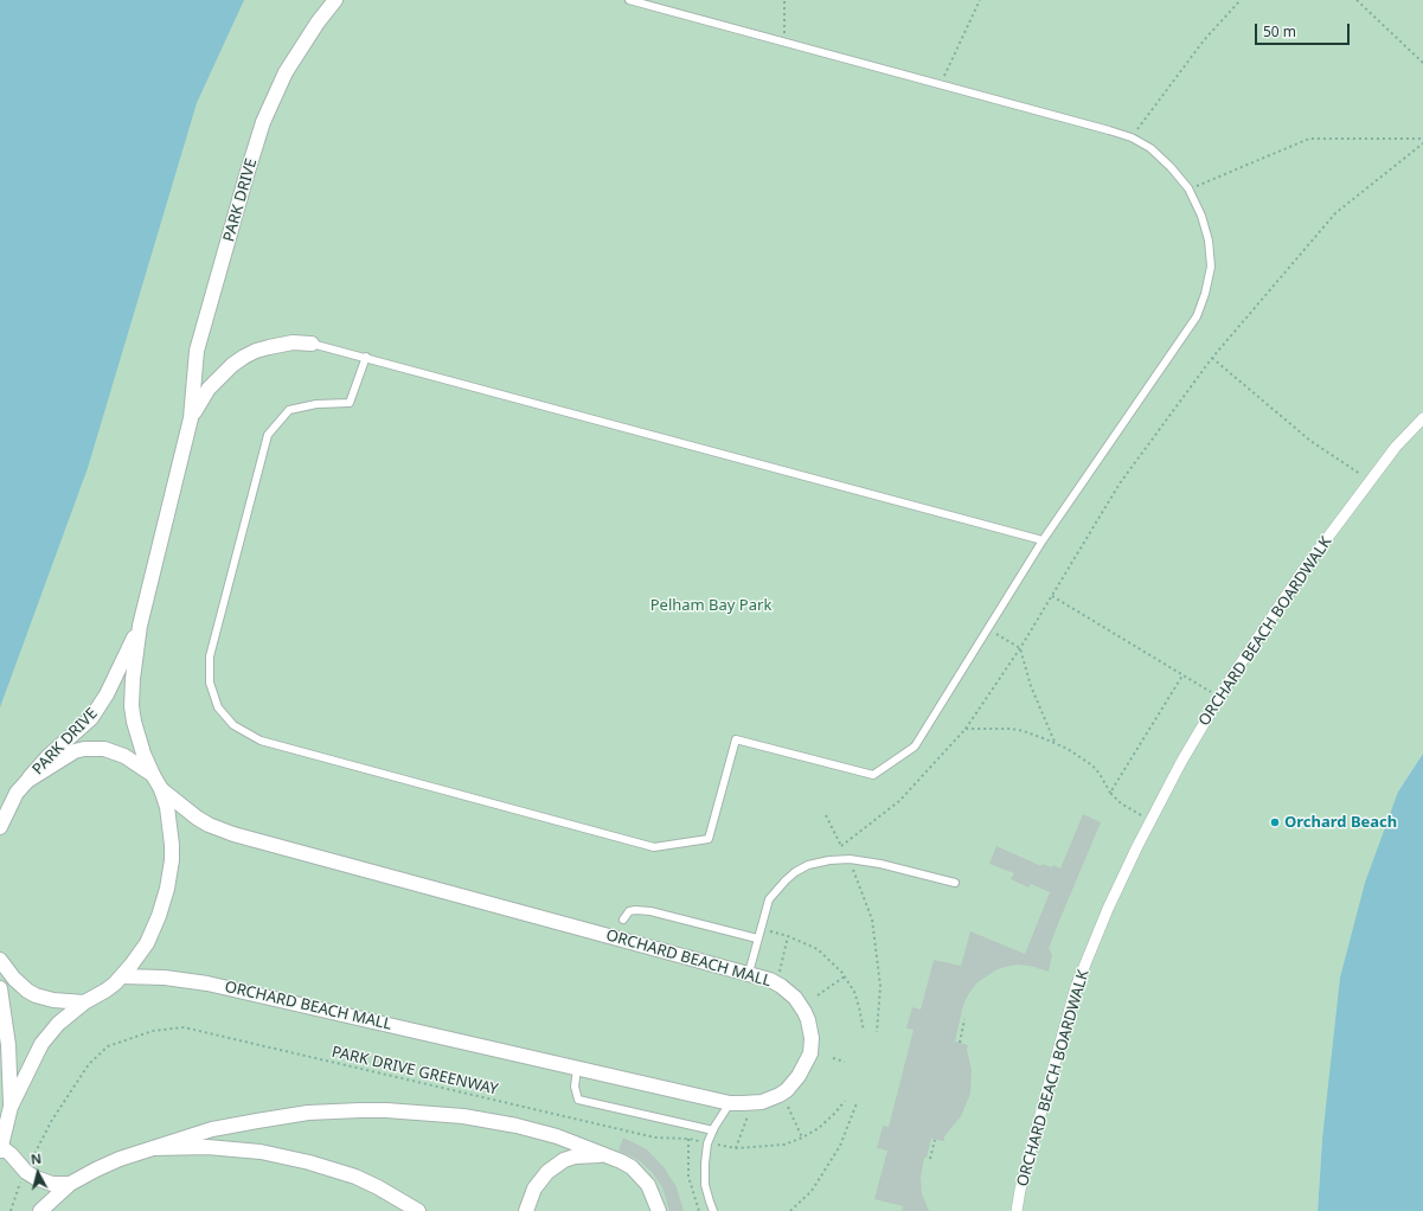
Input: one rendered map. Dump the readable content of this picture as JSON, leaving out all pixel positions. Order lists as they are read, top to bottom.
{
  "streets": {
    "street": ["PARK DRIVE", "ORCHARD BEACH BOARDWALK", "ORCHARD BEACH MALL"],
    "path": ["PARK DRIVE GREENWAY"]
  },
  "crossings": [
    ["PARK DRIVE", "ORCHARD BEACH MALL"]
  ],
  "parks": ["Pelham Bay Park"],
  "places": ["Orchard Beach"],
  "scale_bar": "50 m",
  "north": "top"
}
